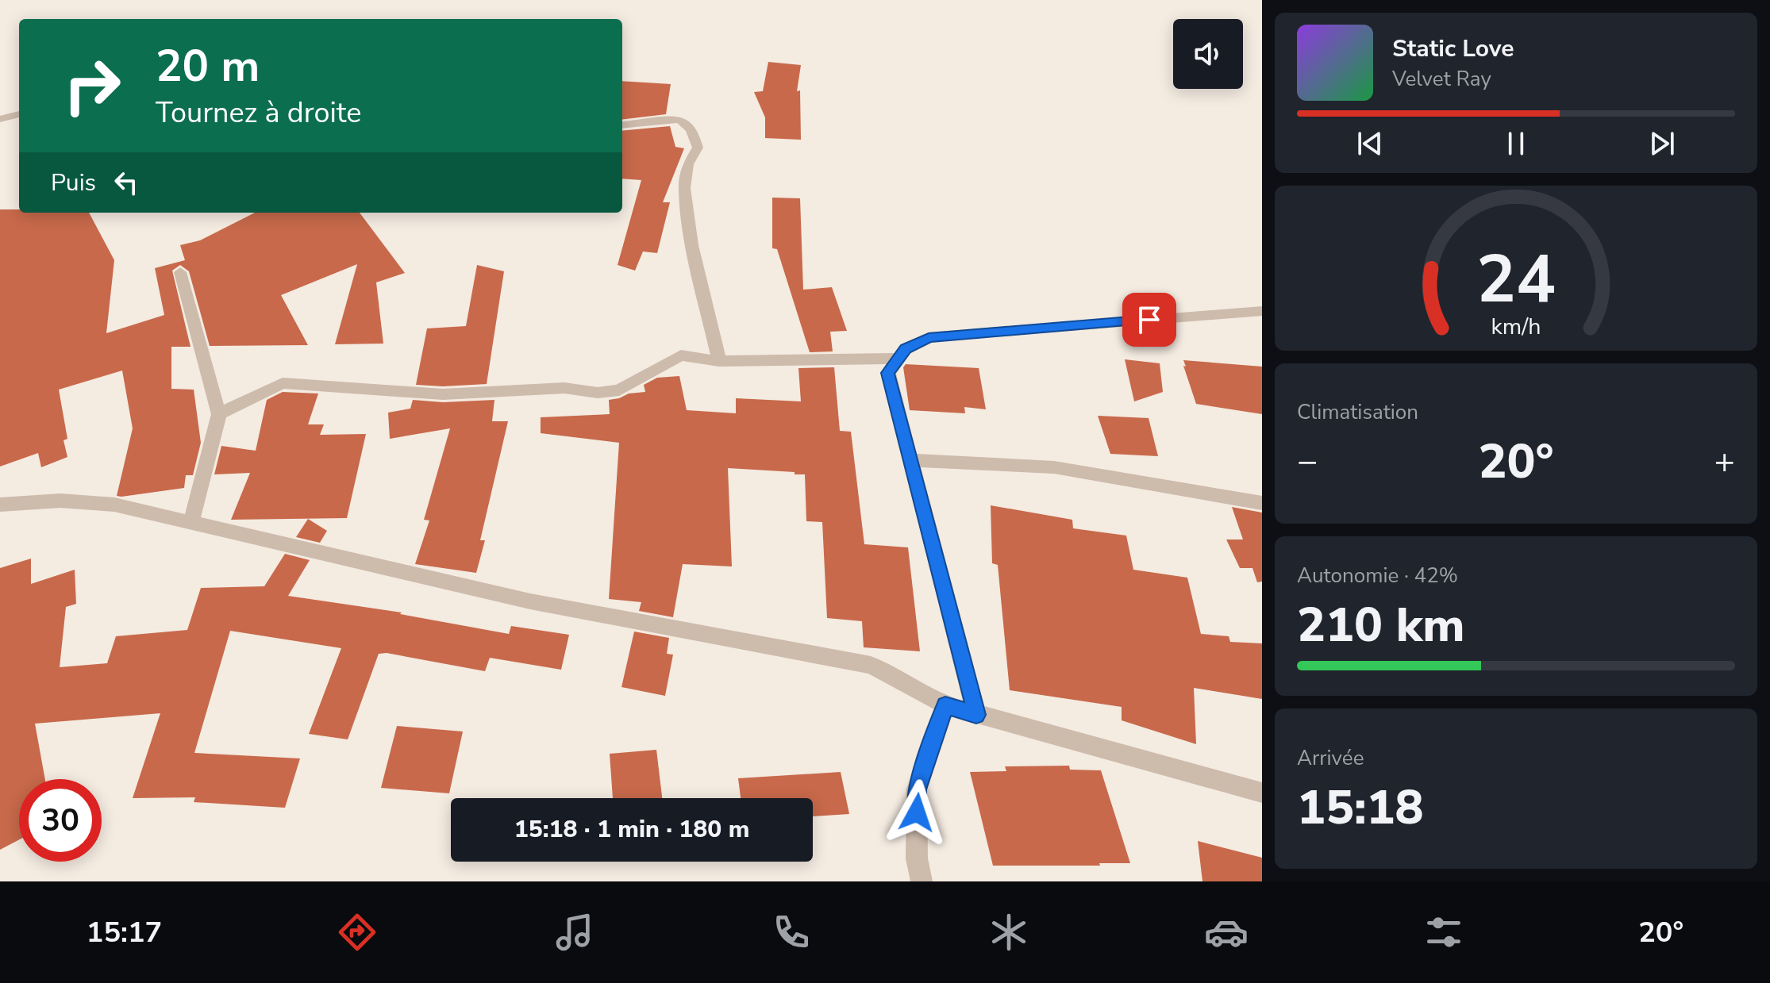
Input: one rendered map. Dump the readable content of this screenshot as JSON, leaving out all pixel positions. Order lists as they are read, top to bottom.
{
  "page": {
    "turn": ["20 m", "Tournez à droite"],
    "song": ["Static Love", "Velvet Ray"],
    "then": "Puis",
    "tile": [
      "Climatisation",
      ["Autonomie · 42%", "210 km"],
      ["Arrivée", "15:18"]
    ],
    "heat": ["−", "20°", "+"],
    "limit": "30",
    "trip": "15:18 · 1 min · 180 m",
    "tabs": ["15:17", "20°"],
    "gauge": ["24", "km/h"]
  }
}
